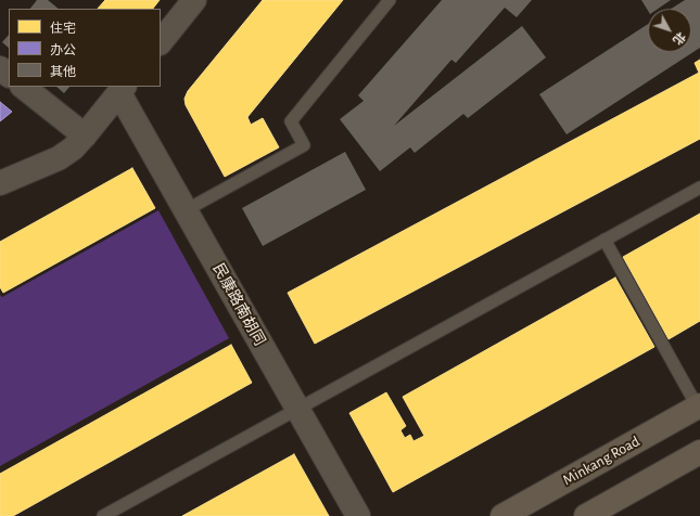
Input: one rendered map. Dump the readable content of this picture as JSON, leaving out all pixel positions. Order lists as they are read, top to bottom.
{
  "streets": {
    "main road": ["Minkang Road"],
    "street": ["民康路南胡同"]
  },
  "legend": ["住宅", "办公", "其他"],
  "north": "bottom right"
}
